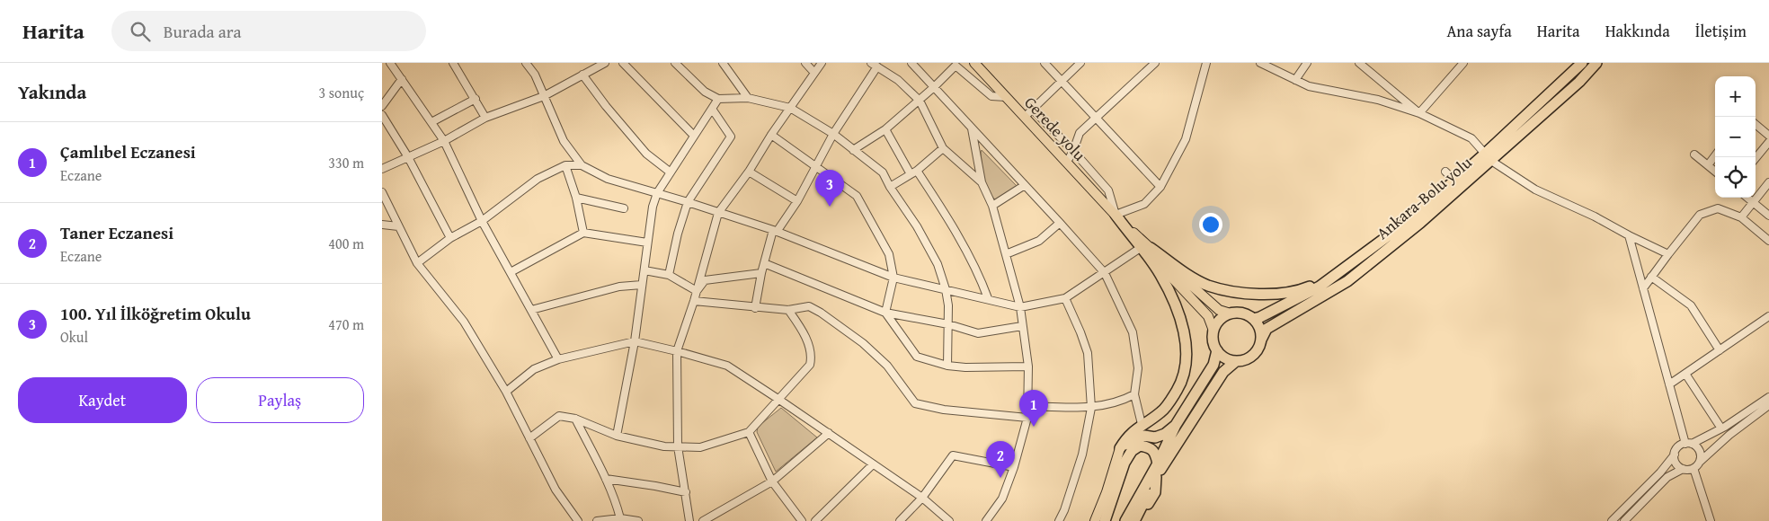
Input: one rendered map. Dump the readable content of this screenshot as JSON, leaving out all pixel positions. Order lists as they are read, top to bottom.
{
  "streets": {
    "highway": ["Ankara-Bolu yolu"],
    "main road": ["Gerede yolu"]
  },
  "page": {
    "header": "Harita",
    "search": "Burada ara",
    "nav": [
      "Ana sayfa",
      "Harita",
      "Hakkında",
      "İletişim"
    ],
    "heading": ["Yakında", "3 sonuç"],
    "map_buttons": ["+", "−"],
    "list": [
      {
        "mark": "1",
        "name": "Çamlıbel Eczanesi",
        "note": "Eczane",
        "value": "330 m"
      },
      {
        "mark": "2",
        "name": "Taner Eczanesi",
        "note": "Eczane",
        "value": "400 m"
      },
      {
        "mark": "3",
        "name": "100. Yıl İlköğretim Okulu",
        "note": "Okul",
        "value": "470 m"
      }
    ],
    "pins": ["3", "1", "2"],
    "buttons": ["Kaydet", "Paylaş"]
  }
}
